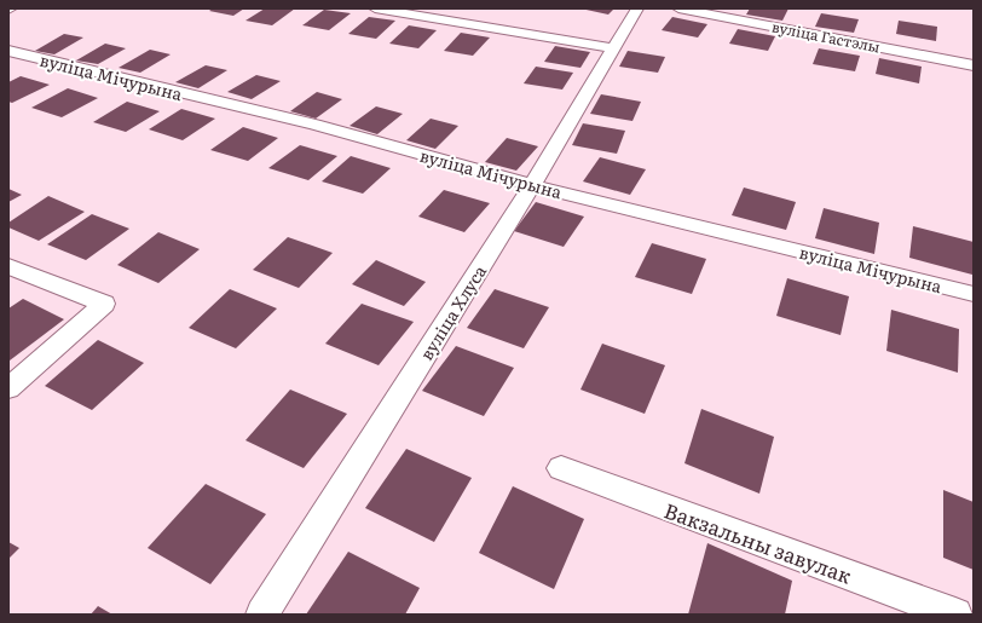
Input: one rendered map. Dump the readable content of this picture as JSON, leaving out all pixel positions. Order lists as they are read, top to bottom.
{
  "streets": {
    "street": [
      "вуліца Гастэлы",
      "вуліца Мічурына",
      "вуліца Хлуса",
      "Вакзальны завулак"
    ]
  },
  "crossings": [
    ["вуліца Мічурына", "вуліца Хлуса"]
  ]
}
